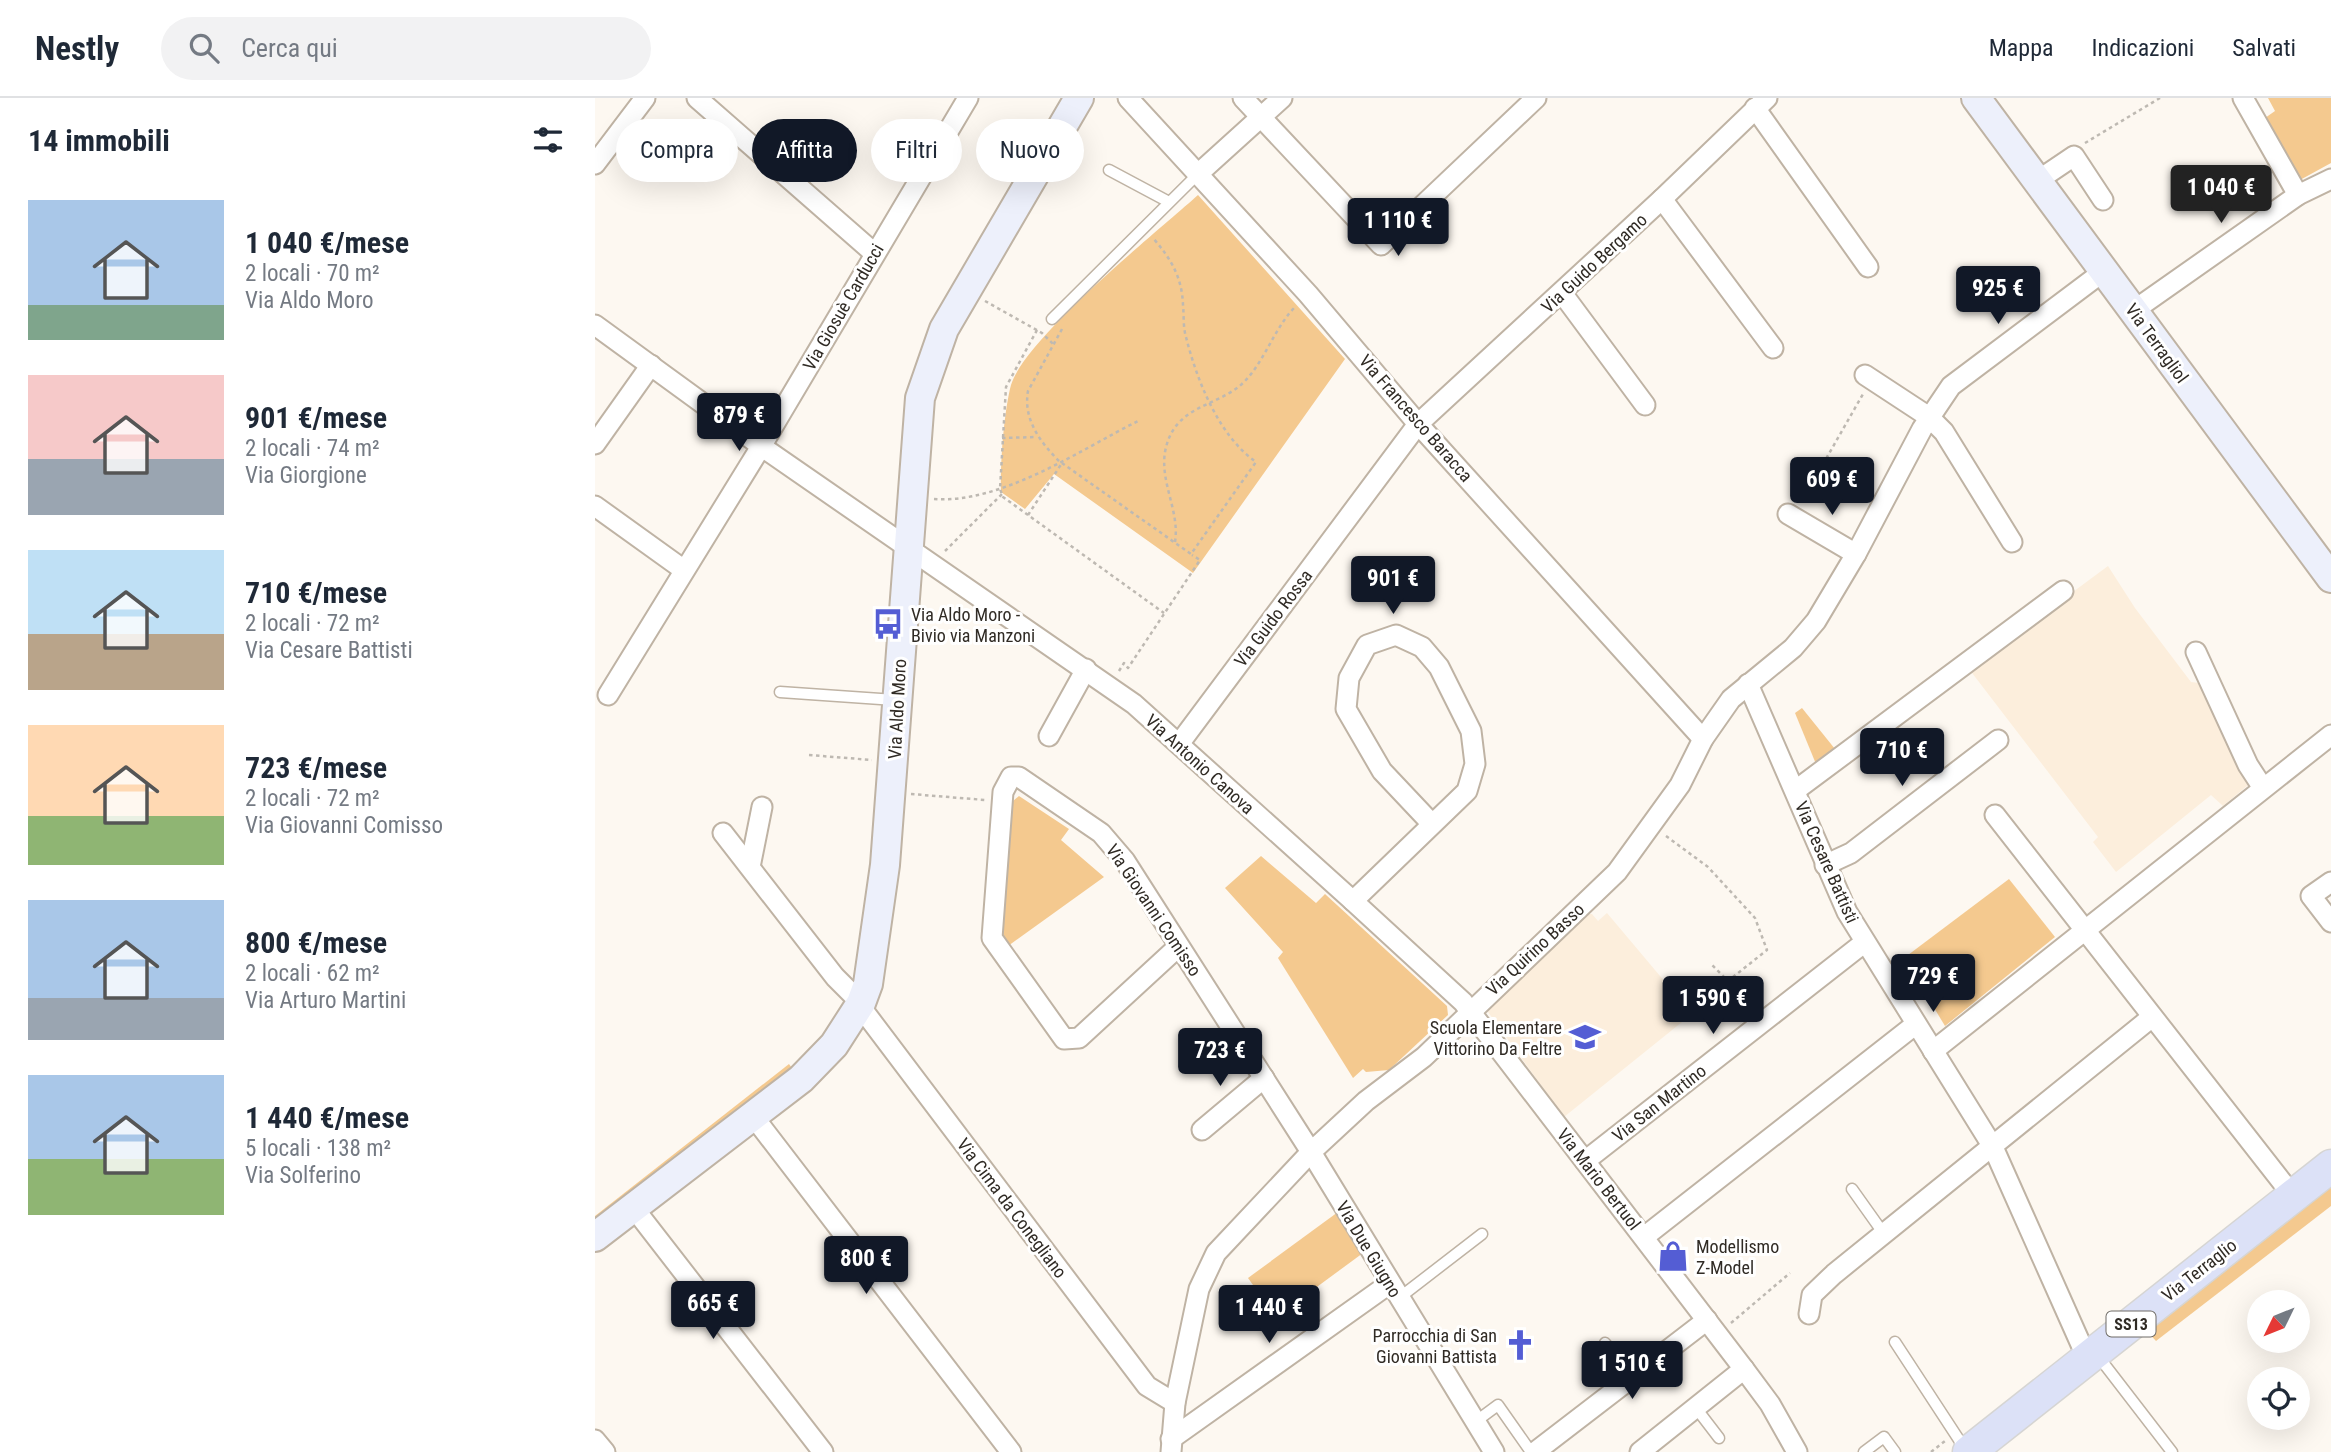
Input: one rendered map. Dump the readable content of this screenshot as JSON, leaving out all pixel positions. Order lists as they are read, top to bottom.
{
  "streets": {
    "main road": ["Via Terraglio", "SS13"],
    "street": [
      "Via Guido Bergamo",
      "Via Giosuè Carducci",
      "Via Terragliol",
      "Via Francesco Baracca",
      "Via Guido Rossa",
      "Via Aldo Moro",
      "Via Antonio Canova",
      "Via Cesare Battisti",
      "Via Giovanni Comisso",
      "Via Quirino Basso",
      "Via San Martino",
      "Via Mario Bertuol",
      "Via Cima da Conegliano",
      "Via Due Giugno"
    ]
  },
  "crossings": [
    ["Via Guido Bergamo", "Via Francesco Baracca"],
    ["Via Guido Bergamo", "Via Guido Rossa"],
    ["Via Giosuè Carducci", "Via Antonio Canova"],
    ["Via Terragliol", "Via Quirino Basso"],
    ["Via Francesco Baracca", "Via Guido Rossa"],
    ["Via Francesco Baracca", "Via Quirino Basso"],
    ["Via Guido Rossa", "Via Antonio Canova"],
    ["Via Aldo Moro", "Via Antonio Canova"],
    ["Via Aldo Moro", "Via Cima da Conegliano"],
    ["Via Antonio Canova", "Via Quirino Basso"],
    ["Via Antonio Canova", "Via Mario Bertuol"],
    ["Via Cesare Battisti", "Via Quirino Basso"],
    ["Via Cesare Battisti", "Via San Martino"],
    ["Via Cesare Battisti", "Via Terraglio"],
    ["Via Giovanni Comisso", "Via Quirino Basso"],
    ["Via Giovanni Comisso", "Via Due Giugno"],
    ["Via Quirino Basso", "Via Mario Bertuol"],
    ["Via Quirino Basso", "Via Cima da Conegliano"],
    ["Via Quirino Basso", "Via Due Giugno"],
    ["Via San Martino", "Via Mario Bertuol"]
  ],
  "places": {
    "bus stop": ["Via Aldo Moro - Bivio via Manzoni"],
    "school or university": ["Scuola Elementare Vittorino Da Feltre"],
    "shop": ["Modellismo Z-Model"],
    "church": ["Parrocchia di San Giovanni Battista"]
  },
  "north": "bottom left",
  "page": {
    "header": "Nestly",
    "search": "Cerca qui",
    "nav": ["Mappa", "Indicazioni", "Salvati"],
    "heading": "14 immobili",
    "chip": [
      "Compra",
      "Affitta",
      "Filtri",
      "Nuovo"
    ],
    "price": [
      "1 040 €",
      "1 110 €",
      "925 €",
      "879 €",
      "609 €",
      "901 €",
      "710 €",
      "729 €",
      "1 590 €",
      "723 €",
      "800 €",
      "665 €",
      "1 440 €",
      "1 510 €"
    ],
    "list": [
      {
        "name": "1 040 €/mese",
        "note": "2 locali · 70 m² · Via Aldo Moro"
      },
      {
        "name": "901 €/mese",
        "note": "2 locali · 74 m² · Via Giorgione"
      },
      {
        "name": "710 €/mese",
        "note": "2 locali · 72 m² · Via Cesare Battisti"
      },
      {
        "name": "723 €/mese",
        "note": "2 locali · 72 m² · Via Giovanni Comisso"
      },
      {
        "name": "800 €/mese",
        "note": "2 locali · 62 m² · Via Arturo Martini"
      },
      {
        "name": "1 440 €/mese",
        "note": "5 locali · 138 m² · Via Solferino"
      }
    ]
  }
}
